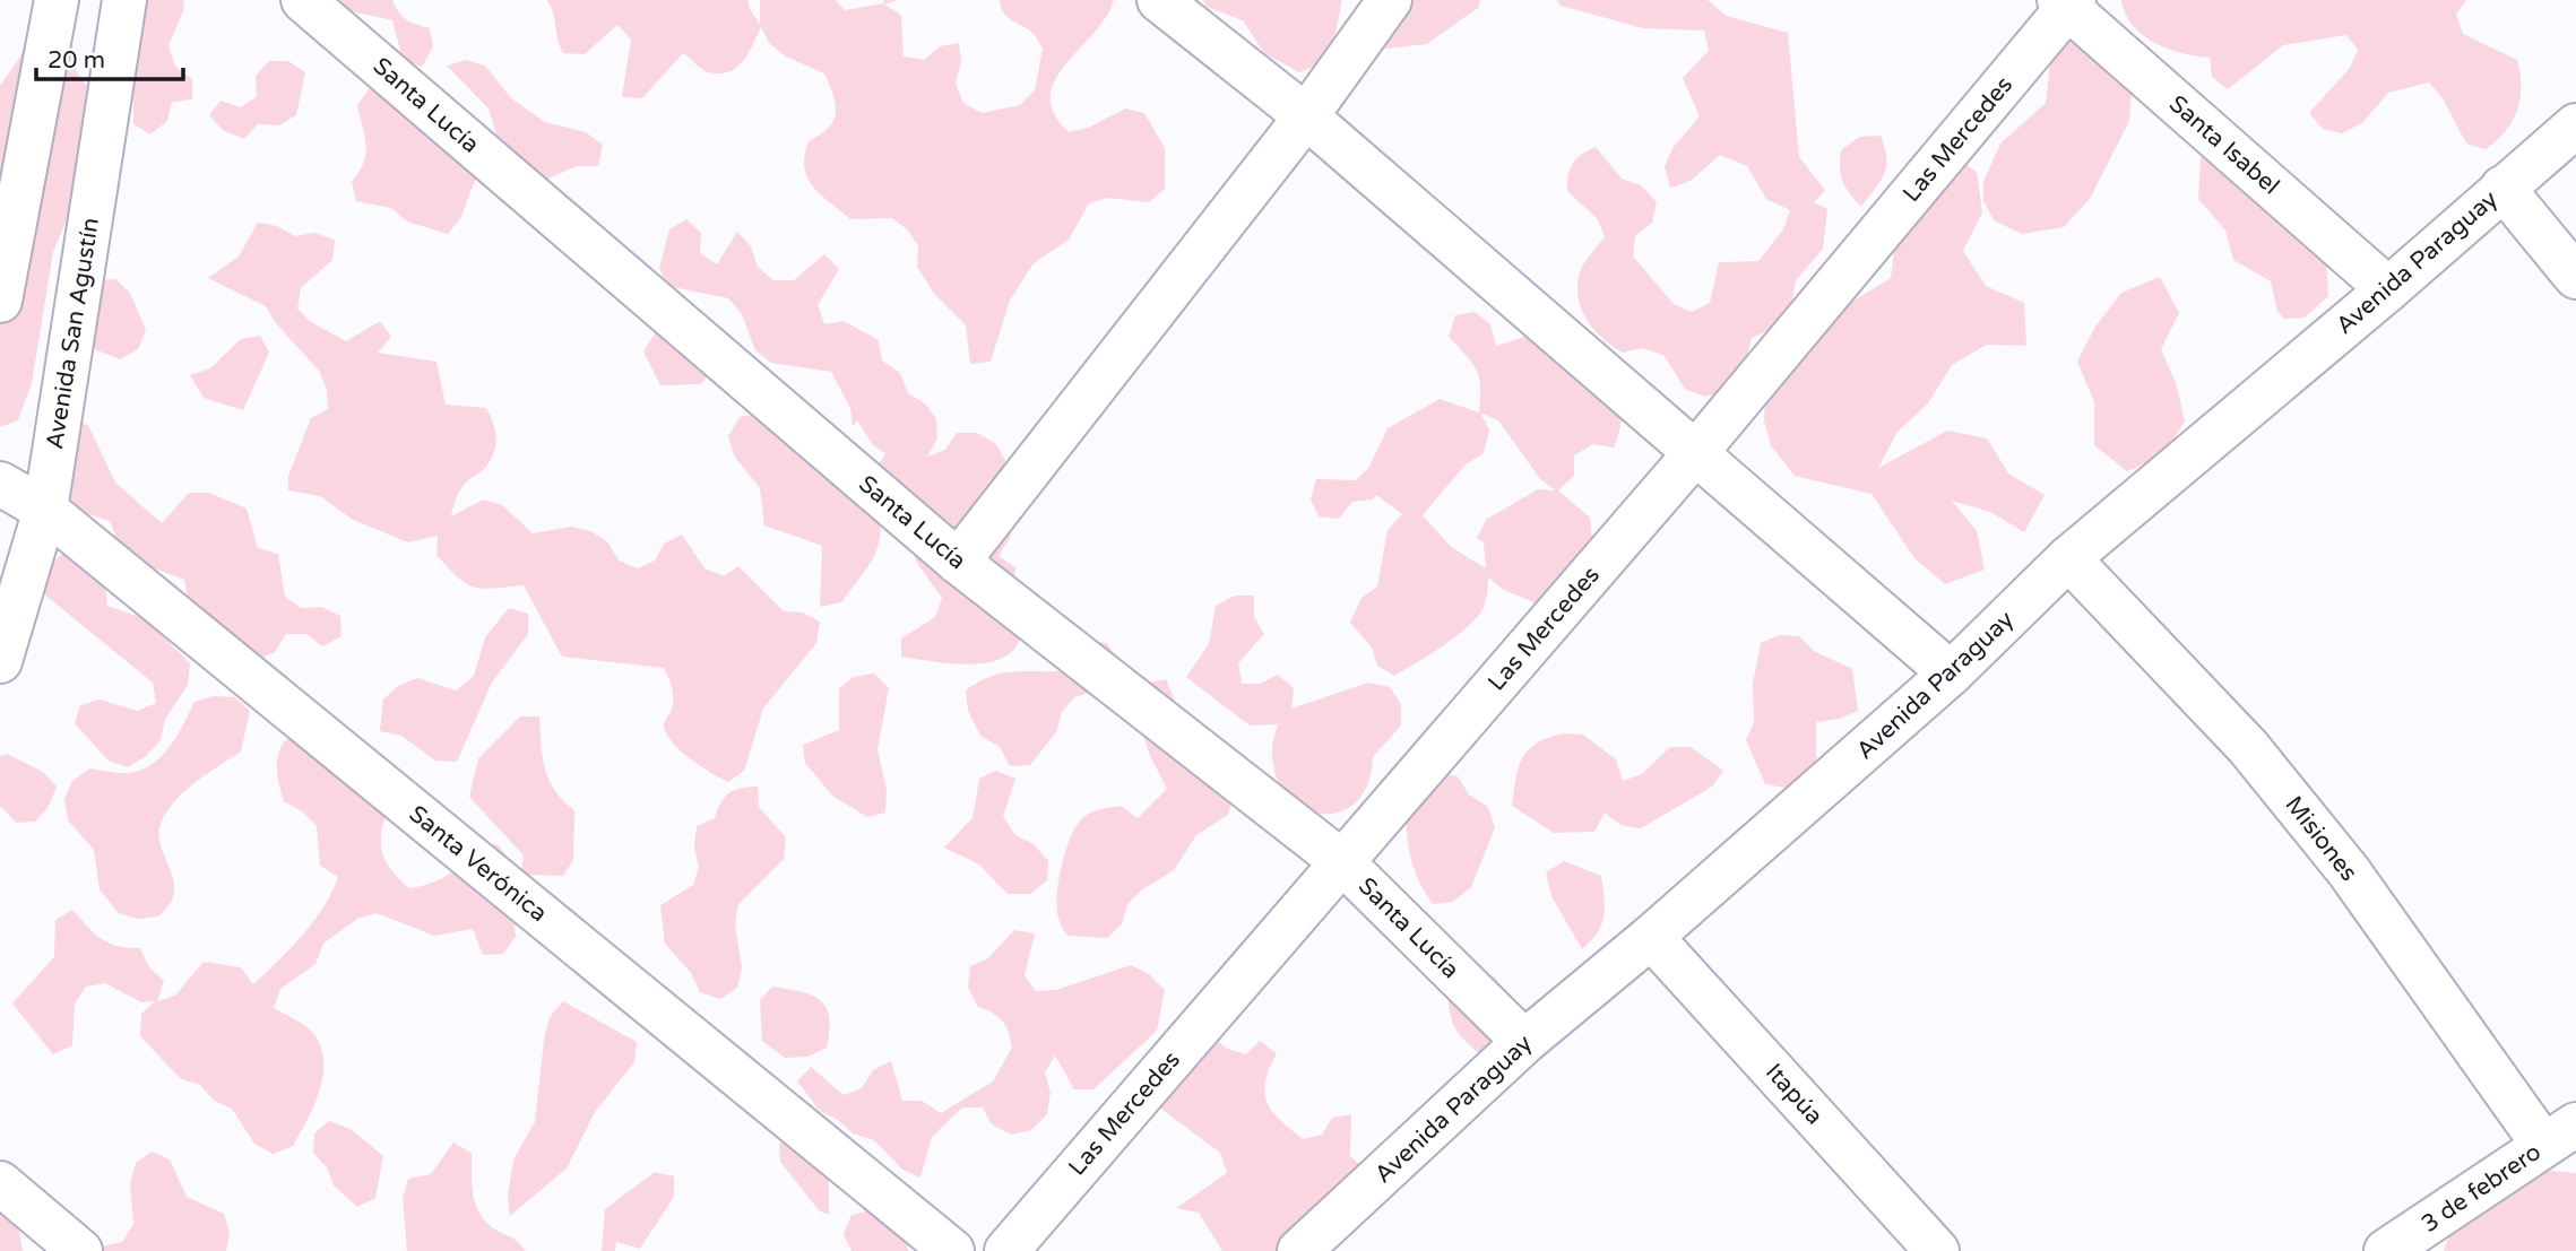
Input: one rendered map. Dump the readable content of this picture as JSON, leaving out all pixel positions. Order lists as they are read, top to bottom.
{
  "streets": {
    "street": [
      "Santa Lucía",
      "Las Mercedes",
      "Santa Isabel",
      "Avenida Paraguay",
      "Avenida San Agustín",
      "Misiones",
      "Santa Verónica",
      "Itapúa",
      "3 de febrero"
    ]
  },
  "crossings": [
    ["Santa Lucía", "Las Mercedes"],
    ["Santa Lucía", "Avenida Paraguay"],
    ["Las Mercedes", "Santa Isabel"],
    ["Santa Isabel", "Avenida Paraguay"],
    ["Avenida Paraguay", "Misiones"],
    ["Avenida Paraguay", "Itapúa"],
    ["Avenida San Agustín", "Santa Verónica"],
    ["Misiones", "3 de febrero"]
  ],
  "scale_bar": "20 m"
}
